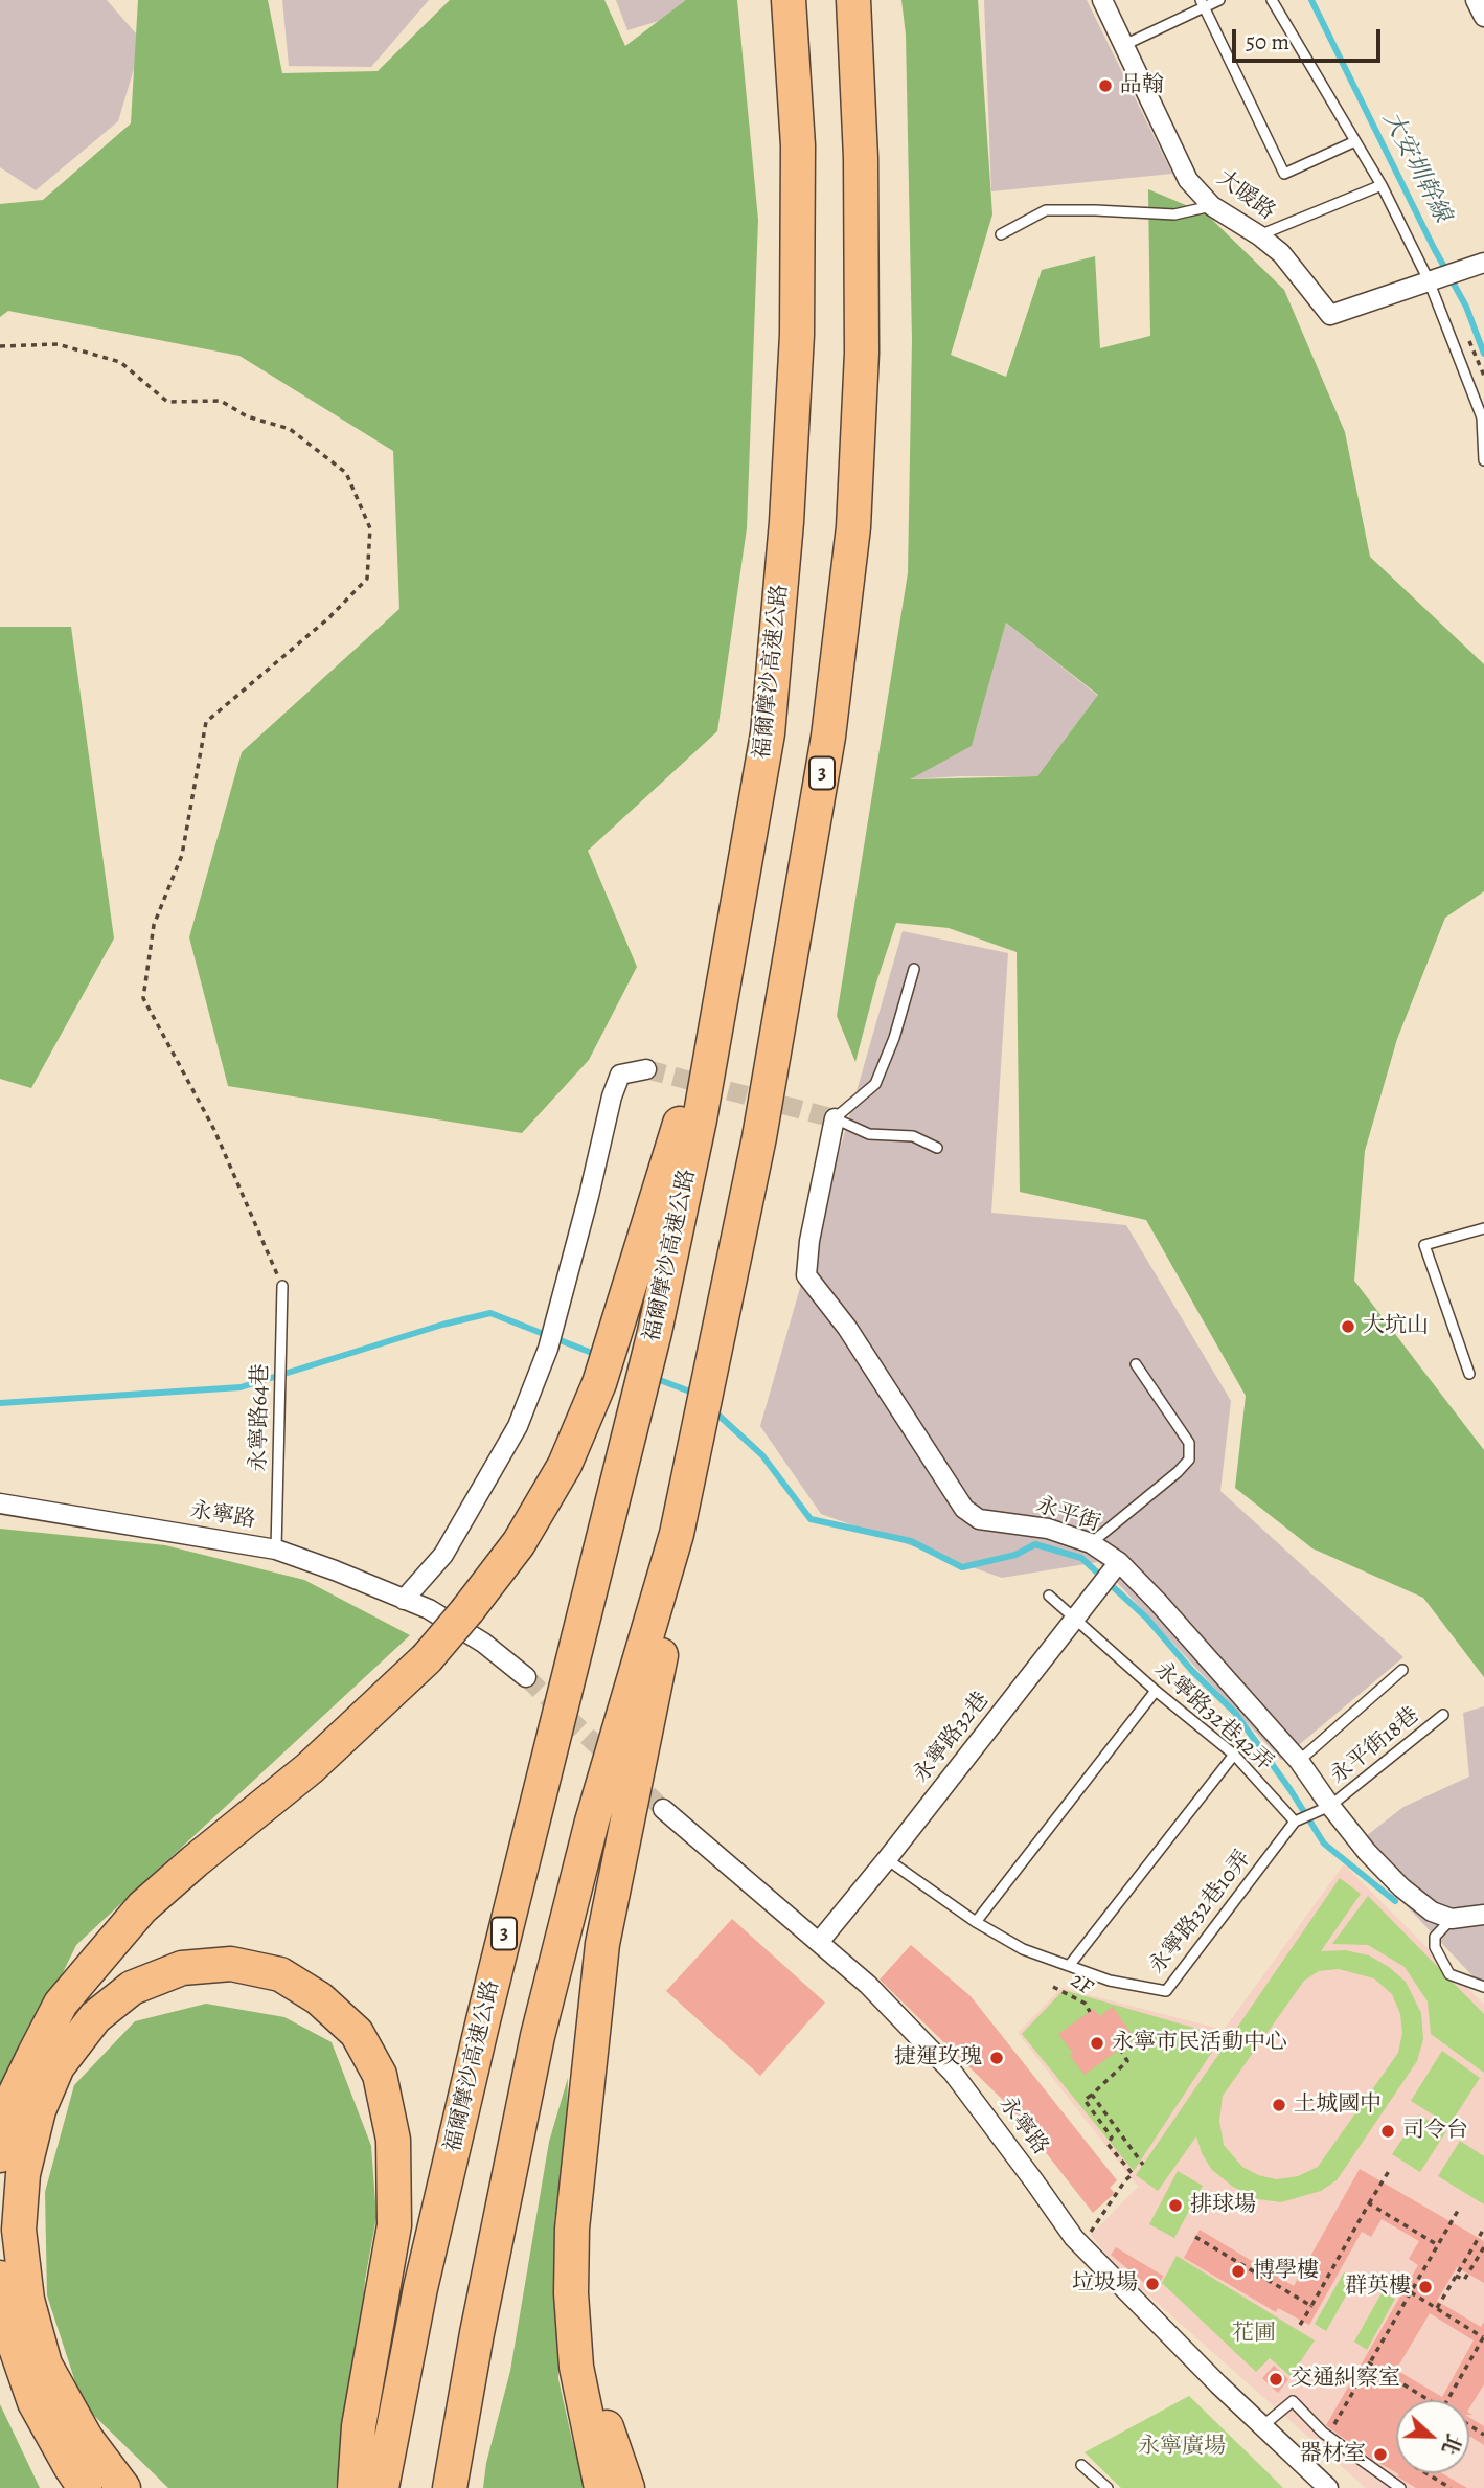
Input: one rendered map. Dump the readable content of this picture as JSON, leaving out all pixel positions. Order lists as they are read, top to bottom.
{
  "streets": {
    "highway": ["福爾摩沙高速公路", "3"],
    "street": [
      "大暖路",
      "永平街",
      "永寧路",
      "永寧路32巷"
    ],
    "lane": [
      "永寧路64巷",
      "永寧路32巷42弄",
      "永平街18巷",
      "永寧路32巷10弄"
    ],
    "path": ["2F"]
  },
  "crossings": [
    ["永寧路64巷", "永寧路"],
    ["永平街", "永寧路32巷"],
    ["永平街", "永平街18巷"],
    ["永寧路", "永寧路32巷"],
    ["永寧路32巷42弄", "永寧路32巷"],
    ["永寧路32巷42弄", "永寧路32巷10弄"],
    ["永寧路32巷", "永寧路32巷10弄"]
  ],
  "water": ["大安圳幹線"],
  "parks": ["花圃", "永寧廣場"],
  "places": [
    "品翰",
    "大坑山",
    "永寧市民活動中心",
    "捷運玫瑰",
    "土城國中",
    "司令台",
    "排球場",
    "博學樓",
    "垃圾場",
    "群英樓",
    "交通糾察室",
    "器材室"
  ],
  "scale_bar": "50 m",
  "north": "right"
}
